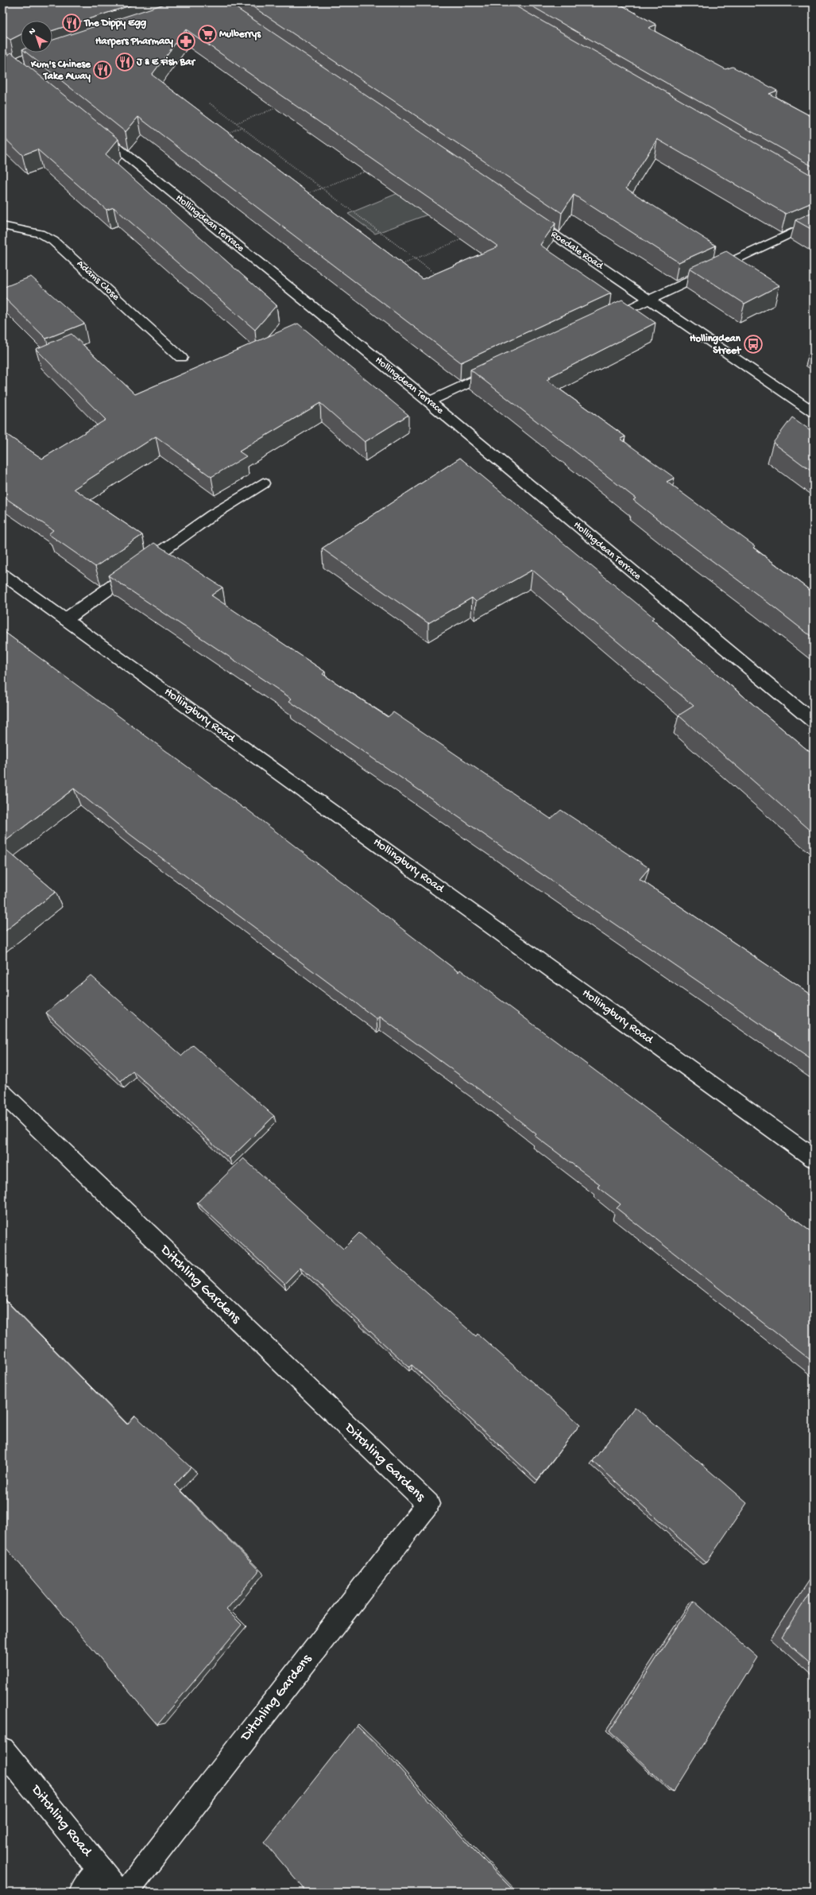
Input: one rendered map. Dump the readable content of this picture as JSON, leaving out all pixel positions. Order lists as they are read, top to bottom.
{
  "streets": {
    "street": [
      "Hollingdean Terrace",
      "Roedale Road",
      "Adams Close",
      "Hollingbury Road",
      "Ditchling Gardens",
      "Ditchling Road"
    ]
  },
  "places": {
    "restaurant": ["The Dippy Egg", "J & E Fish Bar", "Kum's Chinese Take Away"],
    "supermarket": ["Mulberrys"],
    "pharmacy": ["Harpers Pharmacy"],
    "bus stop": ["Hollingdean Street"]
  },
  "north": "top left"
}
